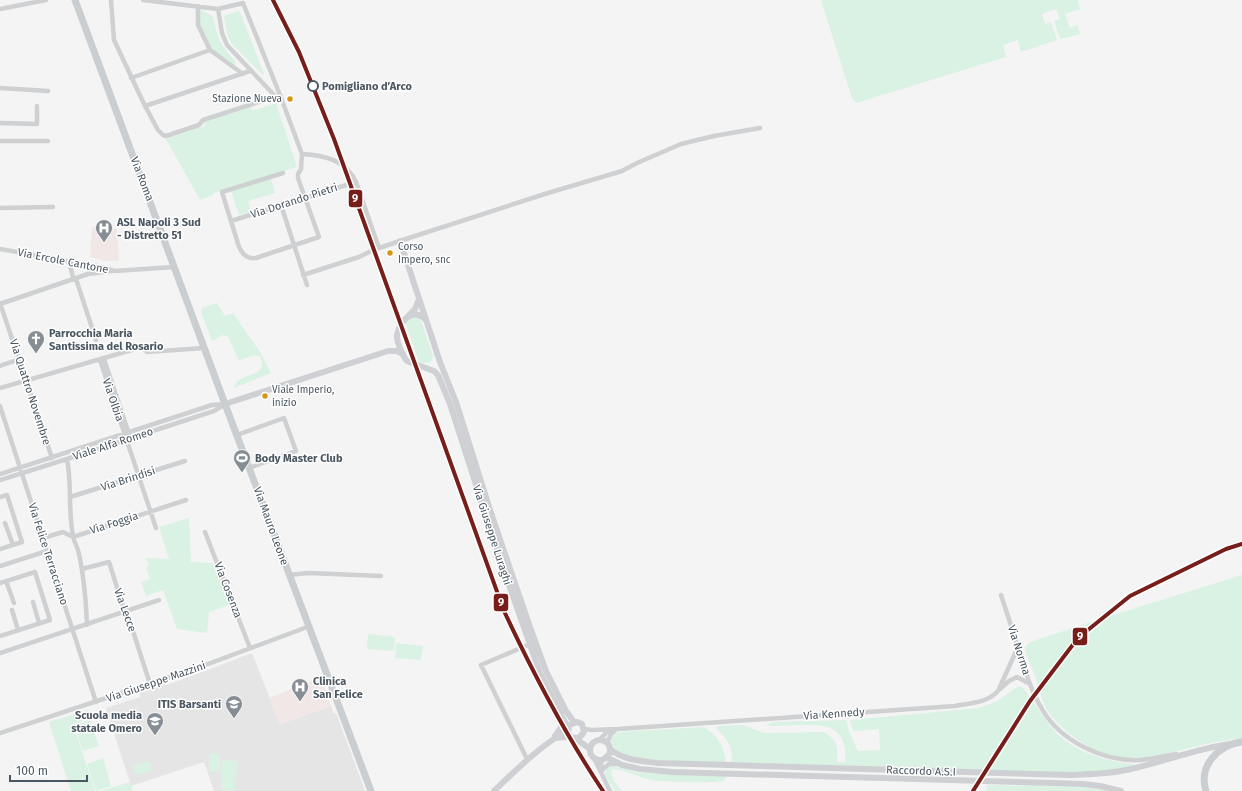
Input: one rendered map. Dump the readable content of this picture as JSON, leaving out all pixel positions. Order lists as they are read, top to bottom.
{
  "streets": {
    "main road": ["Via Roma", "Via Mauro Leone"],
    "street": [
      "Via Dorando Pietri",
      "Via Ercole Cantone",
      "Via Quattro Novembre",
      "Via Olbia",
      "Viale Alfa Romeo",
      "Via Brindisi",
      "Via Foggia",
      "Via Giuseppe Luraghi",
      "Via Felice Terracciano",
      "Via Cosenza",
      "Via Lecce",
      "Via Norma",
      "Via Giuseppe Mazzini",
      "Via Kennedy",
      "Raccordo A.S.I"
    ]
  },
  "crossings": [
    ["Via Roma", "Via Ercole Cantone"],
    ["Via Roma", "Viale Alfa Romeo"],
    ["Via Roma", "Via Mauro Leone"],
    ["Via Quattro Novembre", "Viale Alfa Romeo"],
    ["Via Olbia", "Viale Alfa Romeo"],
    ["Via Olbia", "Via Brindisi"],
    ["Via Olbia", "Via Foggia"],
    ["Viale Alfa Romeo", "Via Mauro Leone"],
    ["Viale Alfa Romeo", "Via Felice Terracciano"],
    ["Via Mauro Leone", "Via Giuseppe Mazzini"],
    ["Via Giuseppe Luraghi", "Via Kennedy"],
    ["Via Felice Terracciano", "Via Giuseppe Mazzini"],
    ["Via Cosenza", "Via Giuseppe Mazzini"],
    ["Via Lecce", "Via Giuseppe Mazzini"],
    ["Via Norma", "Via Kennedy"],
    ["Via Norma", "Raccordo A.S.I"]
  ],
  "places": {
    "other": [
      "Pomigliano d’Arco",
      "Stazione Nueva",
      "Corso Impero, snc",
      "Viale Imperio, inizio"
    ],
    "hospital": ["ASL Napoli 3 Sud - Distretto 51", "Clinica San Felice"],
    "church": ["Parrocchia Maria Santissima del Rosario"],
    "sports": ["Body Master Club"],
    "school or university": ["ITIS Barsanti", "Scuola media statale Omero"]
  },
  "lines": ["transit line 9"],
  "scale_bar": "100 m"
}
